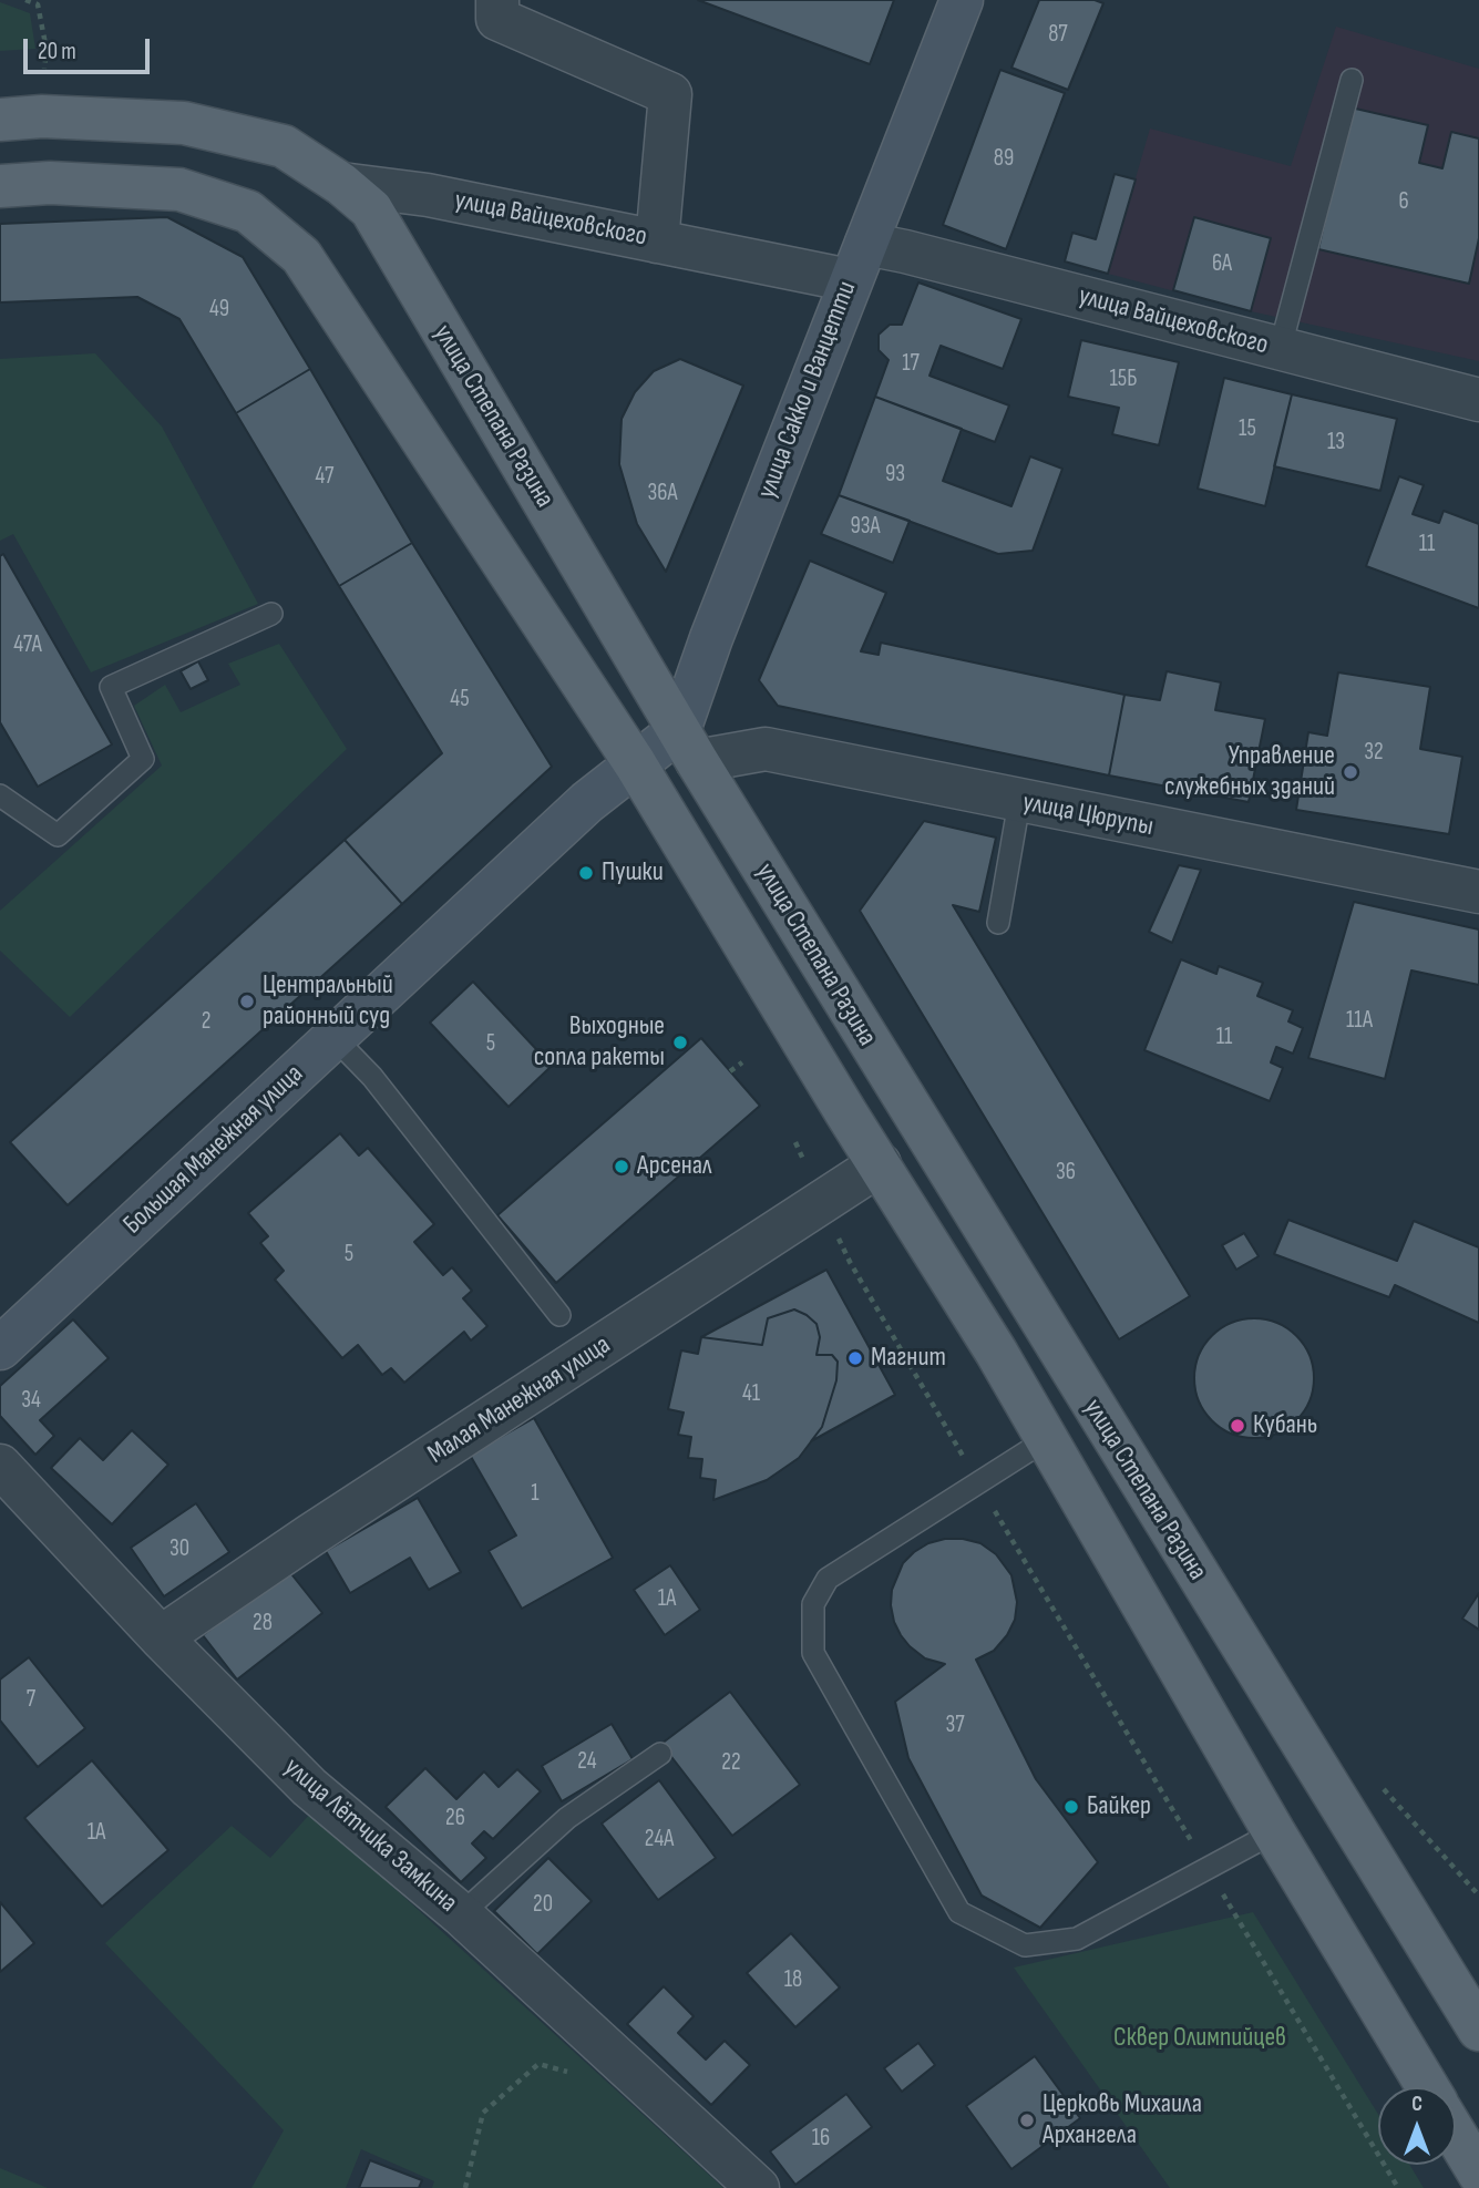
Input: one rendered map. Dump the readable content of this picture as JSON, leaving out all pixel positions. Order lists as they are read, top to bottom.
{
  "streets": {
    "main road": ["улица Степана Разина"],
    "street": [
      "улица Вайцеховского",
      "улица Сакко и Ванцетти",
      "улица Цюрупы",
      "Большая Манежная улица",
      "Малая Манежная улица",
      "улица Лётчика Замкина"
    ]
  },
  "crossings": [
    ["улица Вайцеховского", "улица Сакко и Ванцетти"],
    ["улица Вайцеховского", "улица Степана Разина"],
    ["улица Сакко и Ванцетти", "улица Степана Разина"],
    ["улица Сакко и Ванцетти", "улица Цюрупы"],
    ["улица Степана Разина", "улица Цюрупы"],
    ["улица Степана Разина", "Большая Манежная улица"],
    ["улица Степана Разина", "Малая Манежная улица"],
    ["Малая Манежная улица", "улица Лётчика Замкина"]
  ],
  "parks": ["Сквер Олимпийцев"],
  "places": [
    "Управление служебных зданий",
    "Пушки",
    "Центральный районный суд",
    "Выходные сопла ракеты",
    "Арсенал",
    "Магнит",
    "Кубань",
    "Байкер",
    "Церковь Михаила Архангела"
  ],
  "house_numbers": [
    "87",
    "89",
    "6",
    "6А",
    "49",
    "17",
    "15Б",
    "15",
    "13",
    "93",
    "47",
    "36А",
    "93А",
    "11",
    "47А",
    "45",
    "32",
    "11А",
    "2",
    "11",
    "5",
    "36",
    "5",
    "41",
    "34",
    "1",
    "30",
    "1А",
    "28",
    "7",
    "37",
    "24",
    "22",
    "26",
    "1А",
    "24А",
    "20",
    "18",
    "16"
  ],
  "scale_bar": "20 m",
  "north": "top"
}
